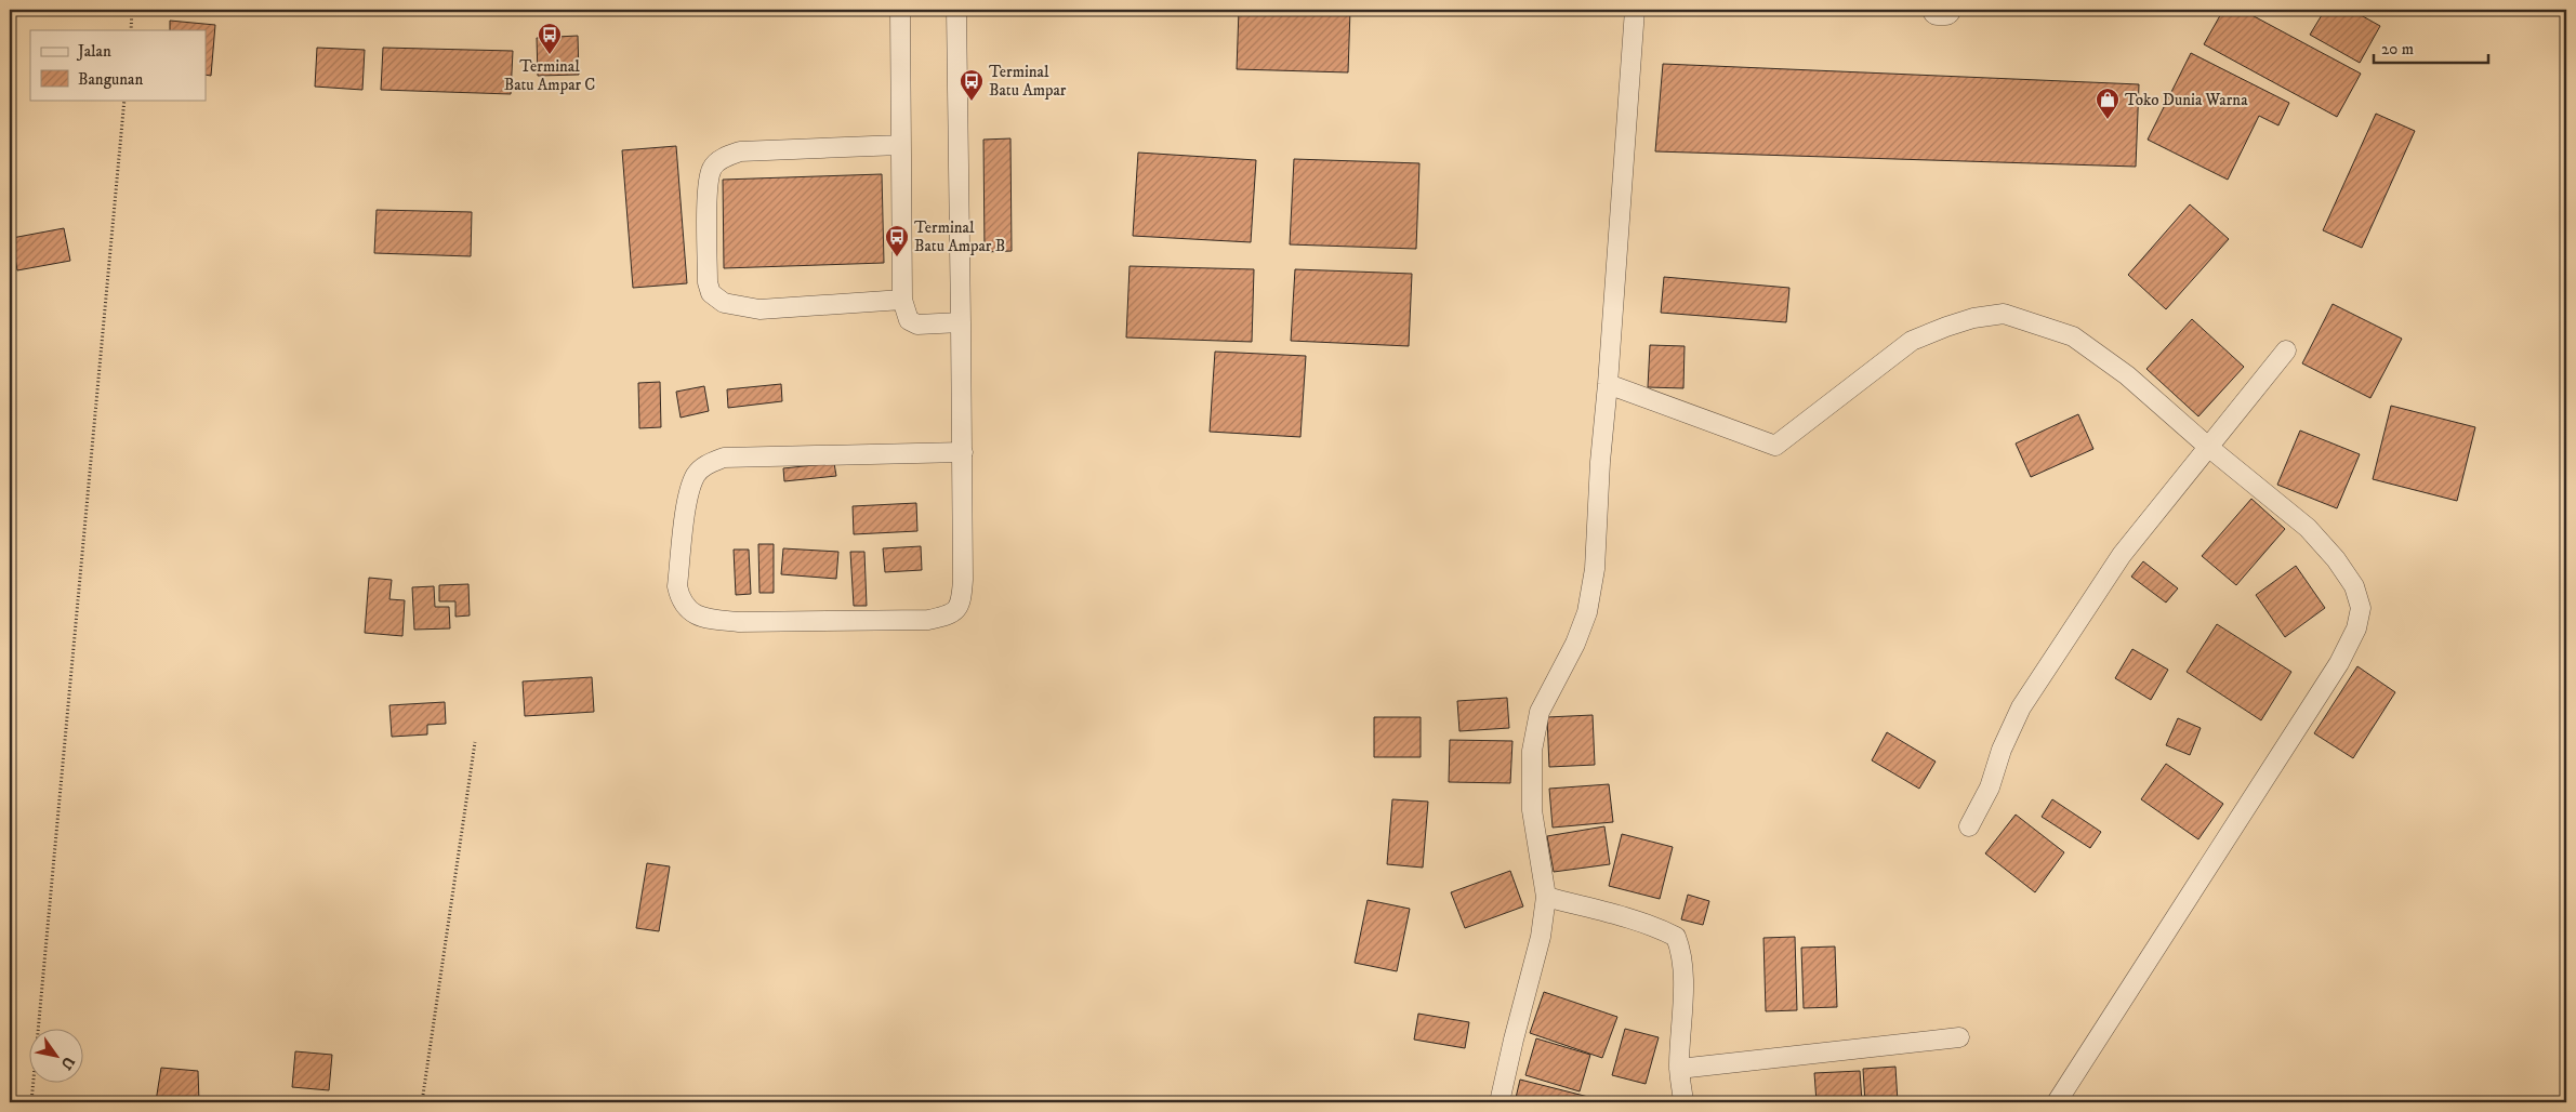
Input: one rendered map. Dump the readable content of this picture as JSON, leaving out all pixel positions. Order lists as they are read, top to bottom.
{
  "places": {
    "bus stop": ["Terminal Batu Ampar C", "Terminal Batu Ampar", "Terminal Batu Ampar B"],
    "shop": ["Toko Dunia Warna"]
  },
  "legend": ["Jalan", "Bangunan"],
  "scale_bar": "20 m",
  "north": "bottom right"
}
